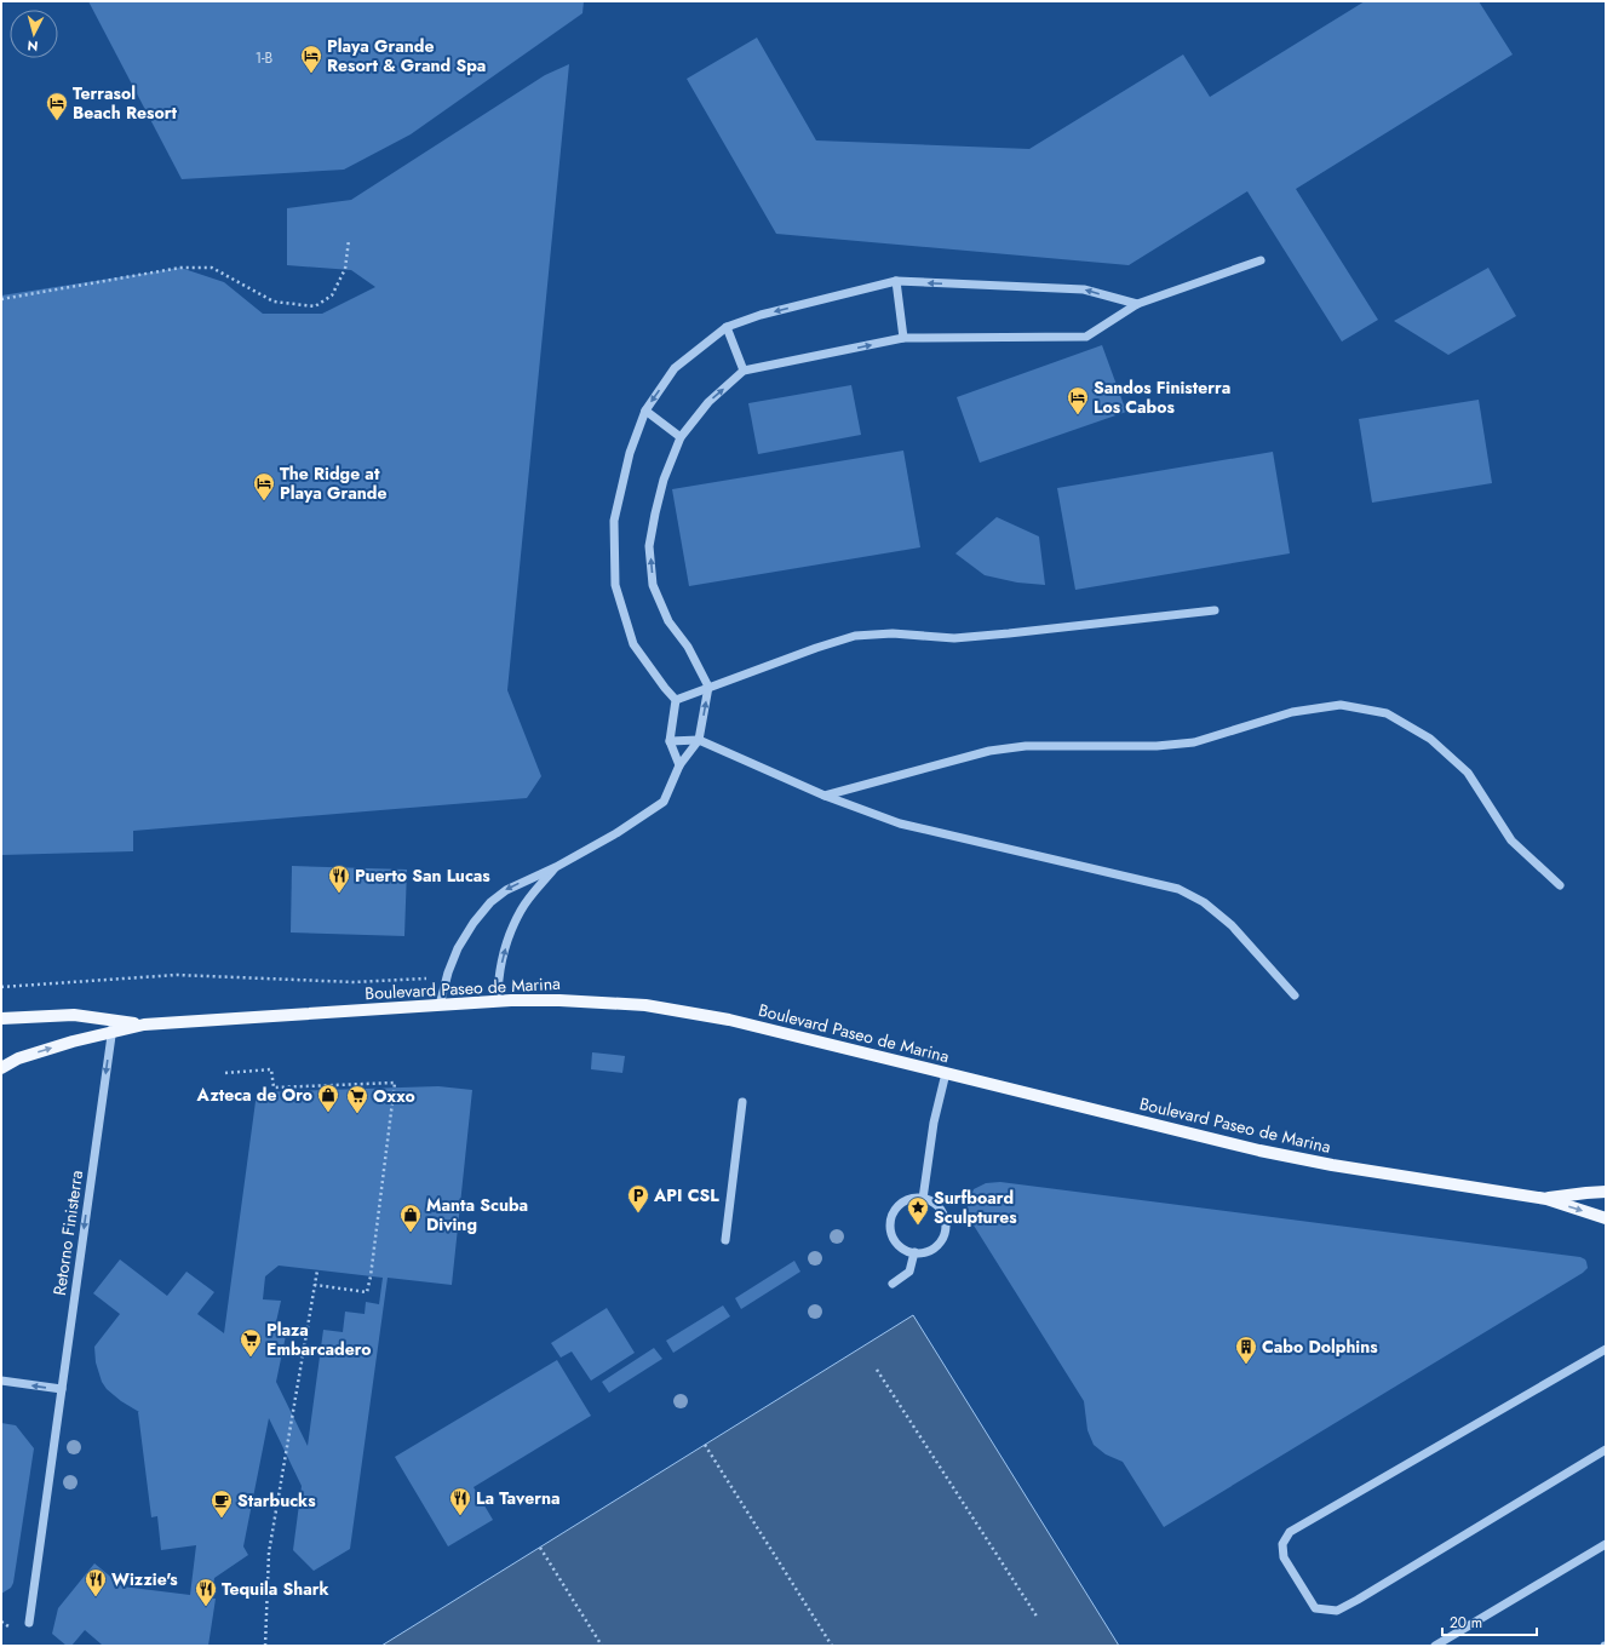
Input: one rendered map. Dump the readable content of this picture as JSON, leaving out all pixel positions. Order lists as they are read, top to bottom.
{
  "streets": {
    "main road": ["Boulevard Paseo de Marina"],
    "street": ["Retorno Finisterra"]
  },
  "crossings": [
    ["Boulevard Paseo de Marina", "Retorno Finisterra"]
  ],
  "one_way": ["Retorno Finisterra"],
  "places": {
    "hotel": [
      "Playa Grande Resort & Grand Spa",
      "Terrasol Beach Resort",
      "Sandos Finisterra Los Cabos",
      "The Ridge at Playa Grande"
    ],
    "restaurant": [
      "Puerto San Lucas",
      "La Taverna",
      "Wizzie's",
      "Tequila Shark"
    ],
    "shop": ["Azteca de Oro", "Manta Scuba Diving"],
    "supermarket": ["Oxxo", "Plaza Embarcadero"],
    "parking": ["API CSL"],
    "place": ["Surfboard Sculptures"],
    "building": ["Cabo Dolphins"],
    "cafe": ["Starbucks"]
  },
  "house_numbers": ["1-B"],
  "scale_bar": "20 m",
  "north": "bottom"
}
